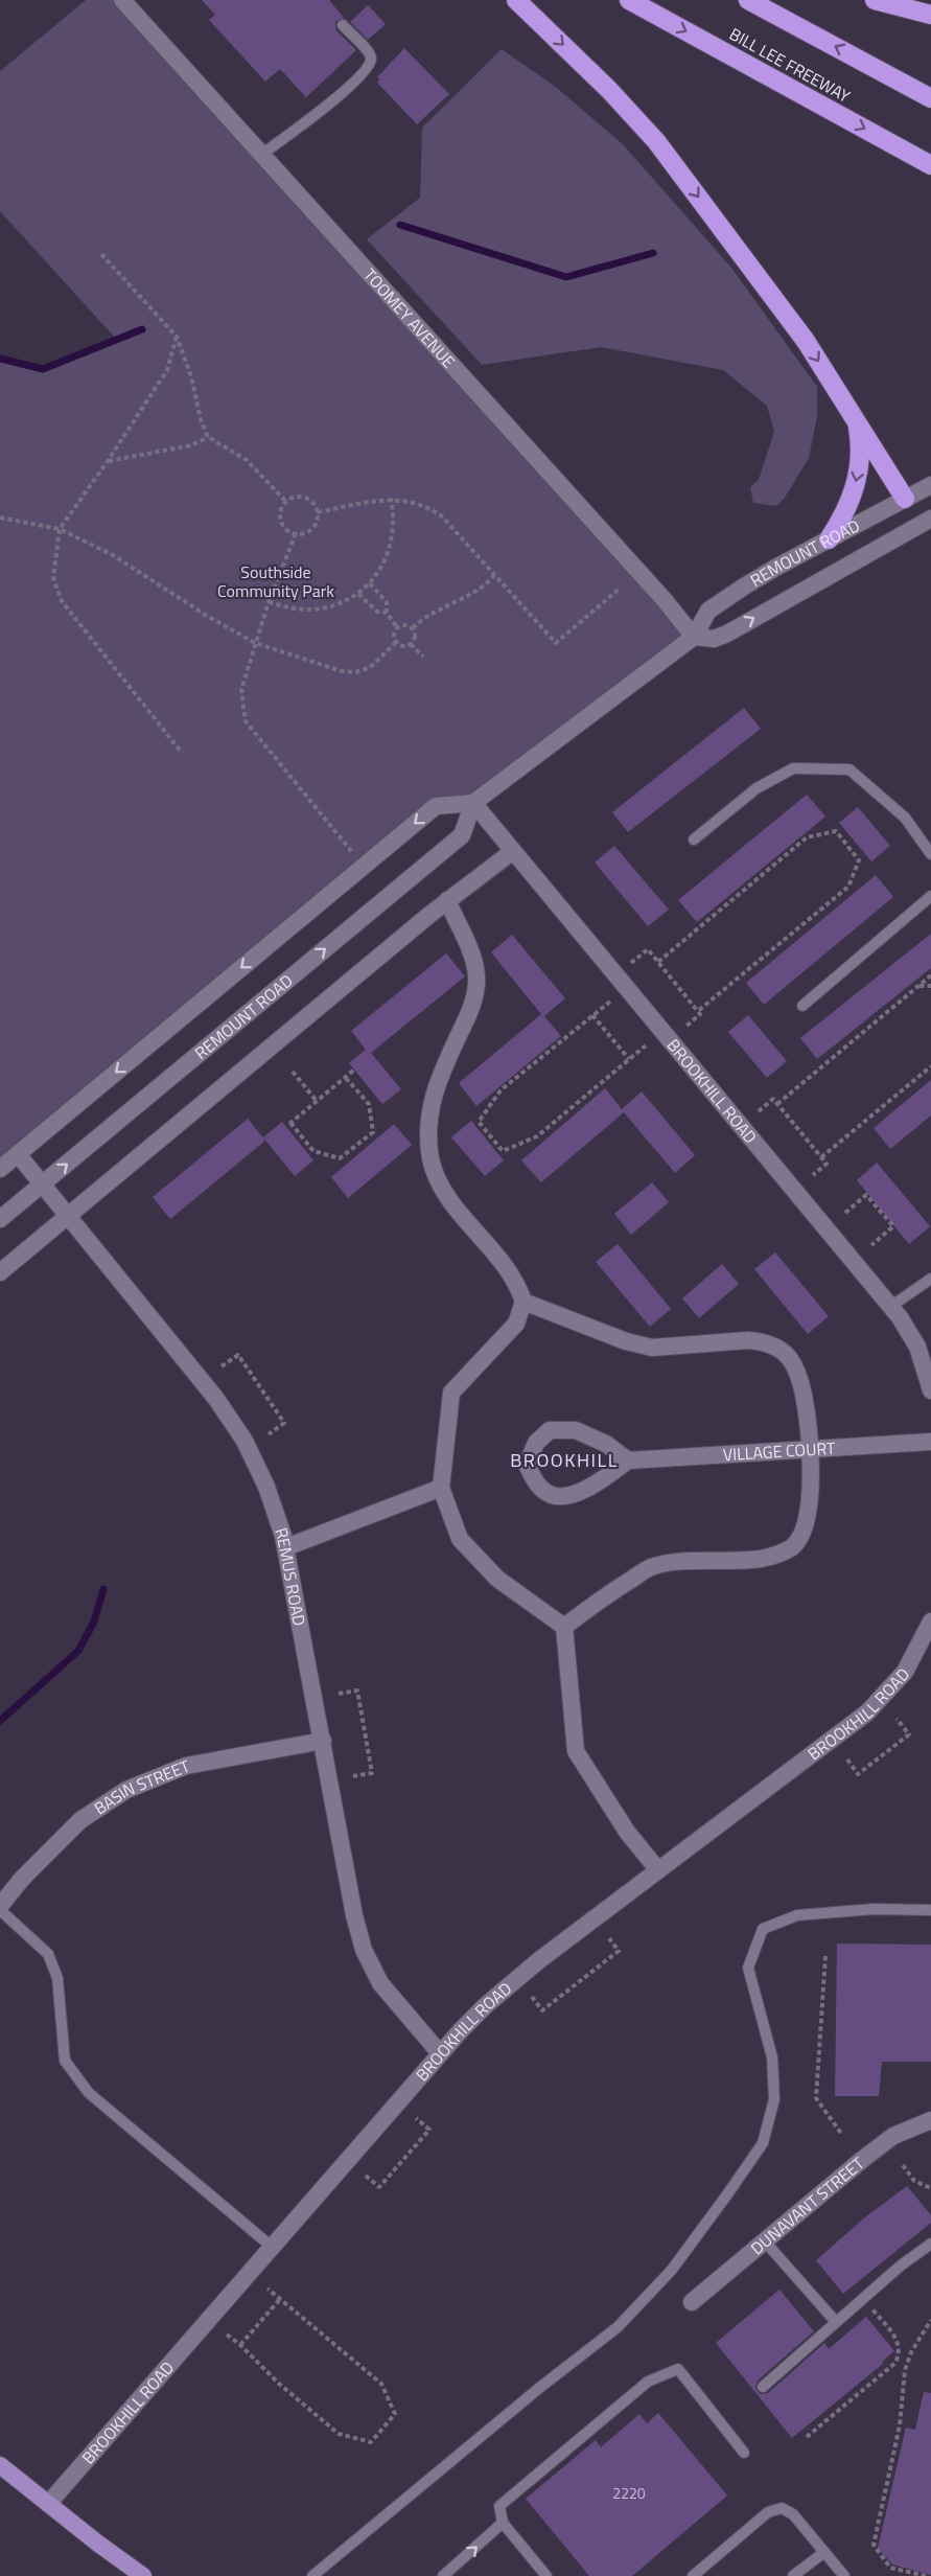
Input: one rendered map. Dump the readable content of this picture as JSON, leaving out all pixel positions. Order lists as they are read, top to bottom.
{
  "streets": {
    "highway": ["BILL LEE FREEWAY"],
    "street": [
      "TOOMEY AVENUE",
      "REMOUNT ROAD",
      "BROOKHILL ROAD",
      "VILLAGE COURT",
      "REMUS ROAD",
      "BASIN STREET",
      "DUNAVANT STREET"
    ]
  },
  "crossings": [
    ["TOOMEY AVENUE", "REMOUNT ROAD"],
    ["REMOUNT ROAD", "BROOKHILL ROAD"],
    ["REMOUNT ROAD", "REMUS ROAD"],
    ["BROOKHILL ROAD", "REMUS ROAD"],
    ["REMUS ROAD", "BASIN STREET"]
  ],
  "districts": ["BROOKHILL"],
  "parks": ["Southside Community Park"],
  "house_numbers": ["2220"]
}
